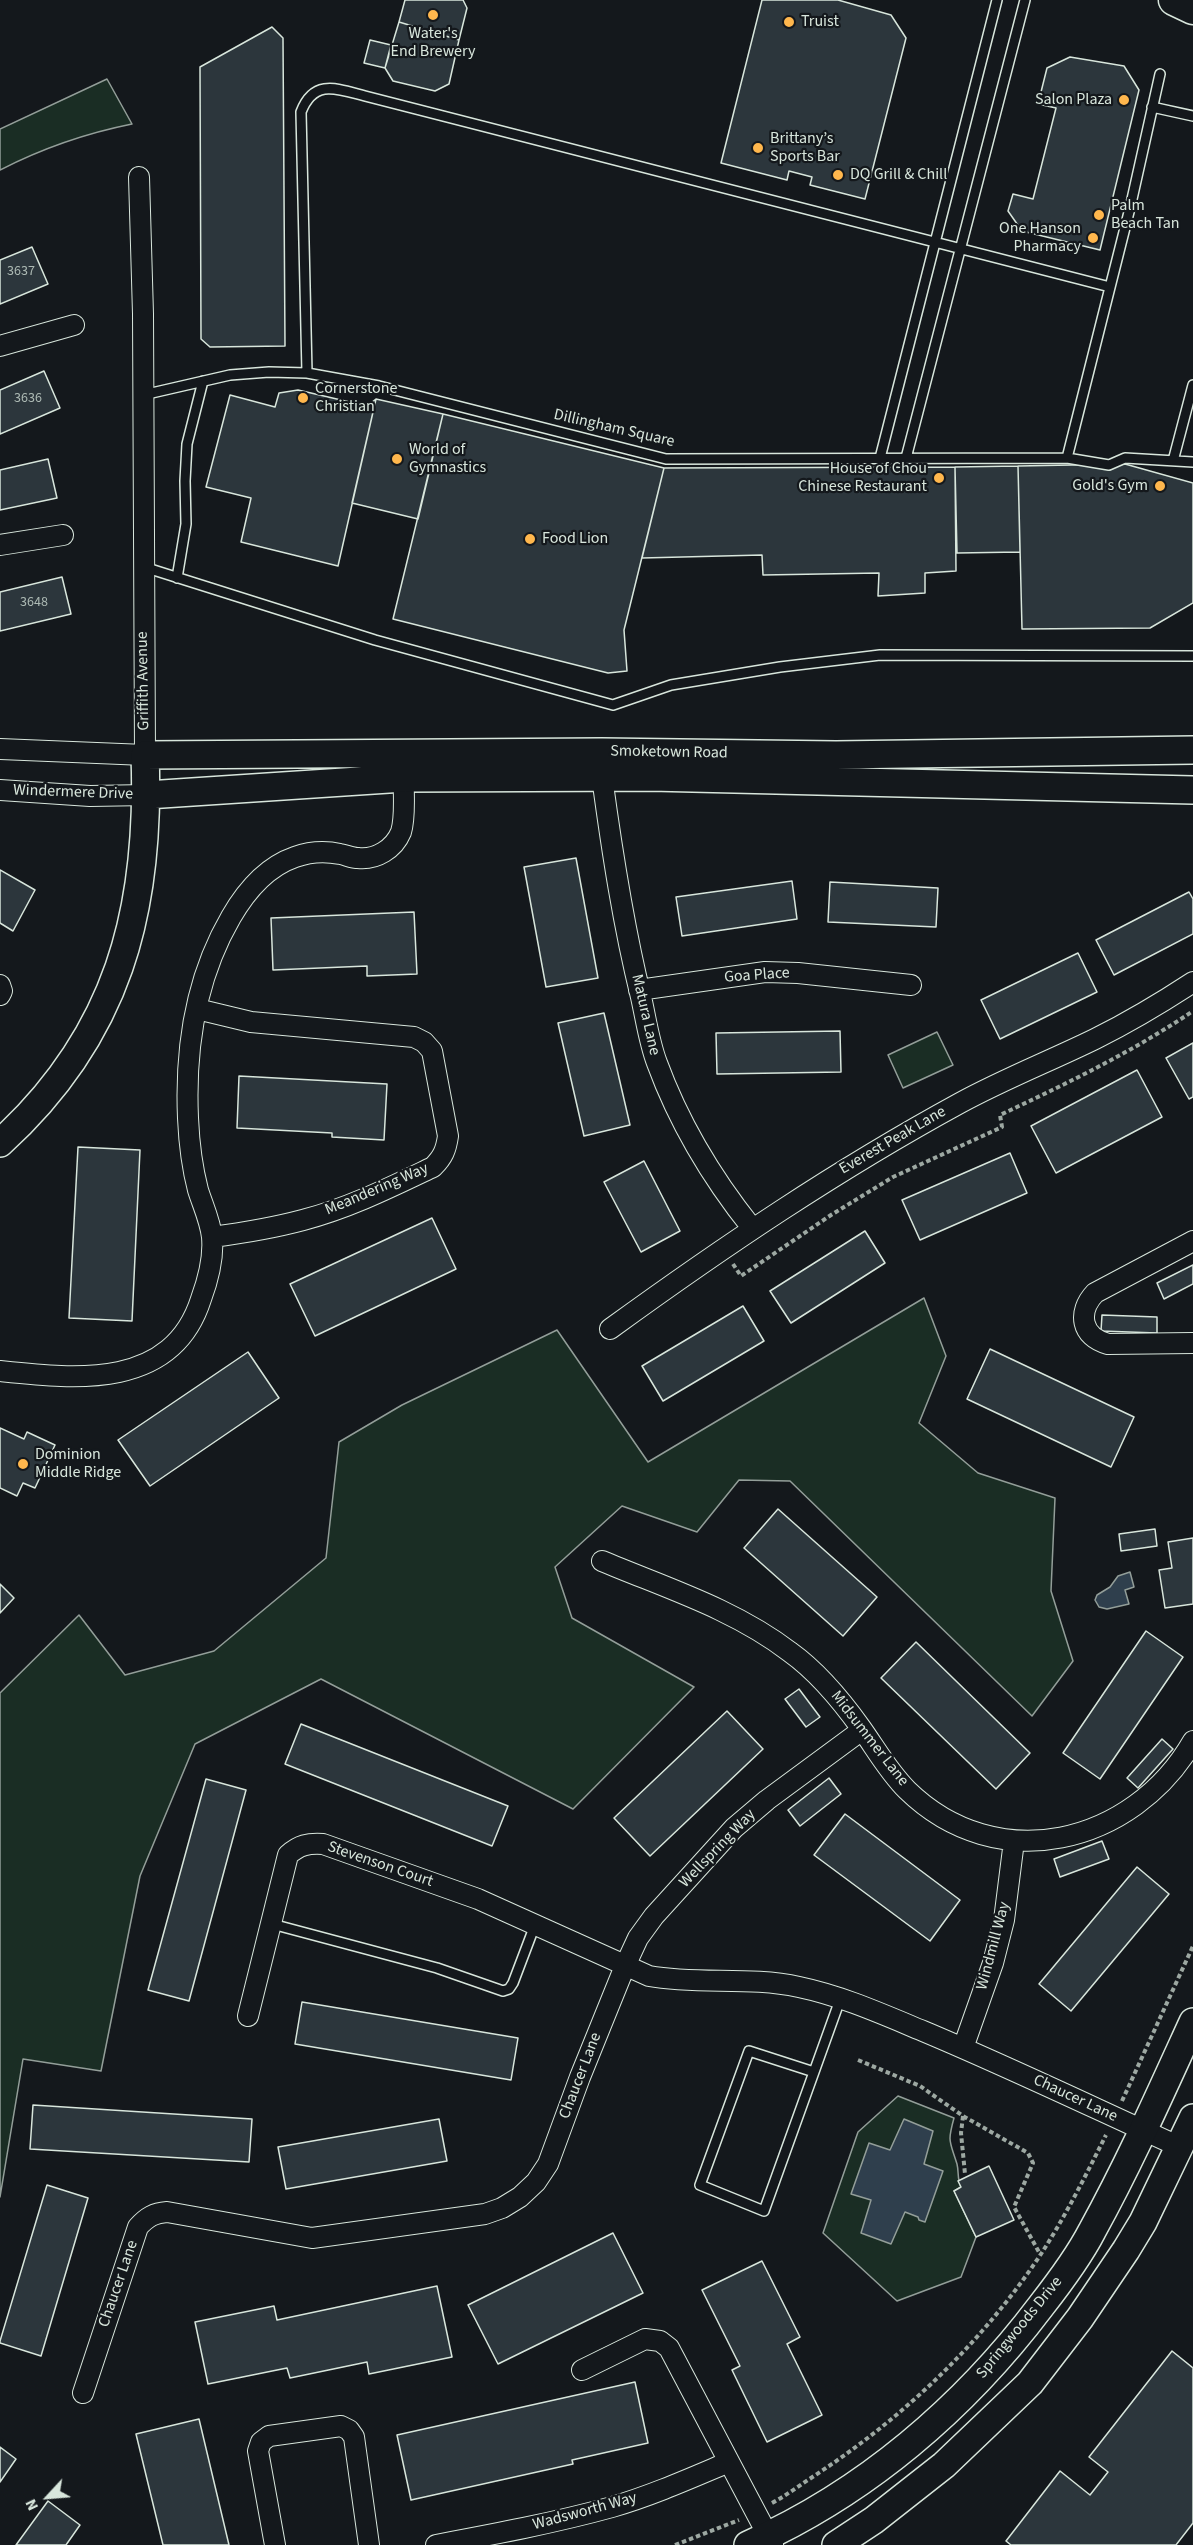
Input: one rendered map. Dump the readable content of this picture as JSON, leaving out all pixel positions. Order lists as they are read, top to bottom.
{
  "streets": {
    "street": [
      "Griffith Avenue",
      "Smoketown Road",
      "Windermere Drive",
      "Goa Place",
      "Matura Lane",
      "Everest Peak Lane",
      "Meandering Way",
      "Midsummer Lane",
      "Wellspring Way",
      "Stevenson Court",
      "Windmill Way",
      "Chaucer Lane",
      "Springwoods Drive",
      "Wadsworth Way"
    ],
    "lane": ["Dillingham Square"]
  },
  "crossings": [
    ["Dillingham Square", "Griffith Avenue"],
    ["Griffith Avenue", "Smoketown Road"],
    ["Griffith Avenue", "Windermere Drive"],
    ["Smoketown Road", "Windermere Drive"],
    ["Smoketown Road", "Matura Lane"],
    ["Goa Place", "Matura Lane"],
    ["Matura Lane", "Everest Peak Lane"],
    ["Midsummer Lane", "Wellspring Way"],
    ["Midsummer Lane", "Windmill Way"],
    ["Wellspring Way", "Stevenson Court"],
    ["Wellspring Way", "Chaucer Lane"],
    ["Stevenson Court", "Chaucer Lane"],
    ["Windmill Way", "Chaucer Lane"],
    ["Chaucer Lane", "Springwoods Drive"]
  ],
  "places": [
    "Water's End Brewery",
    "Truist",
    "Salon Plaza",
    "Brittany’s Sports Bar",
    "DQ Grill & Chill",
    "Palm Beach Tan",
    "One Hanson Pharmacy",
    "Cornerstone Christian",
    "World of Gymnastics",
    "House of Chou Chinese Restaurant",
    "Gold's Gym",
    "Food Lion",
    "Dominion Middle Ridge"
  ],
  "house_numbers": ["3637", "3636", "3648"],
  "north": "bottom left"
}
